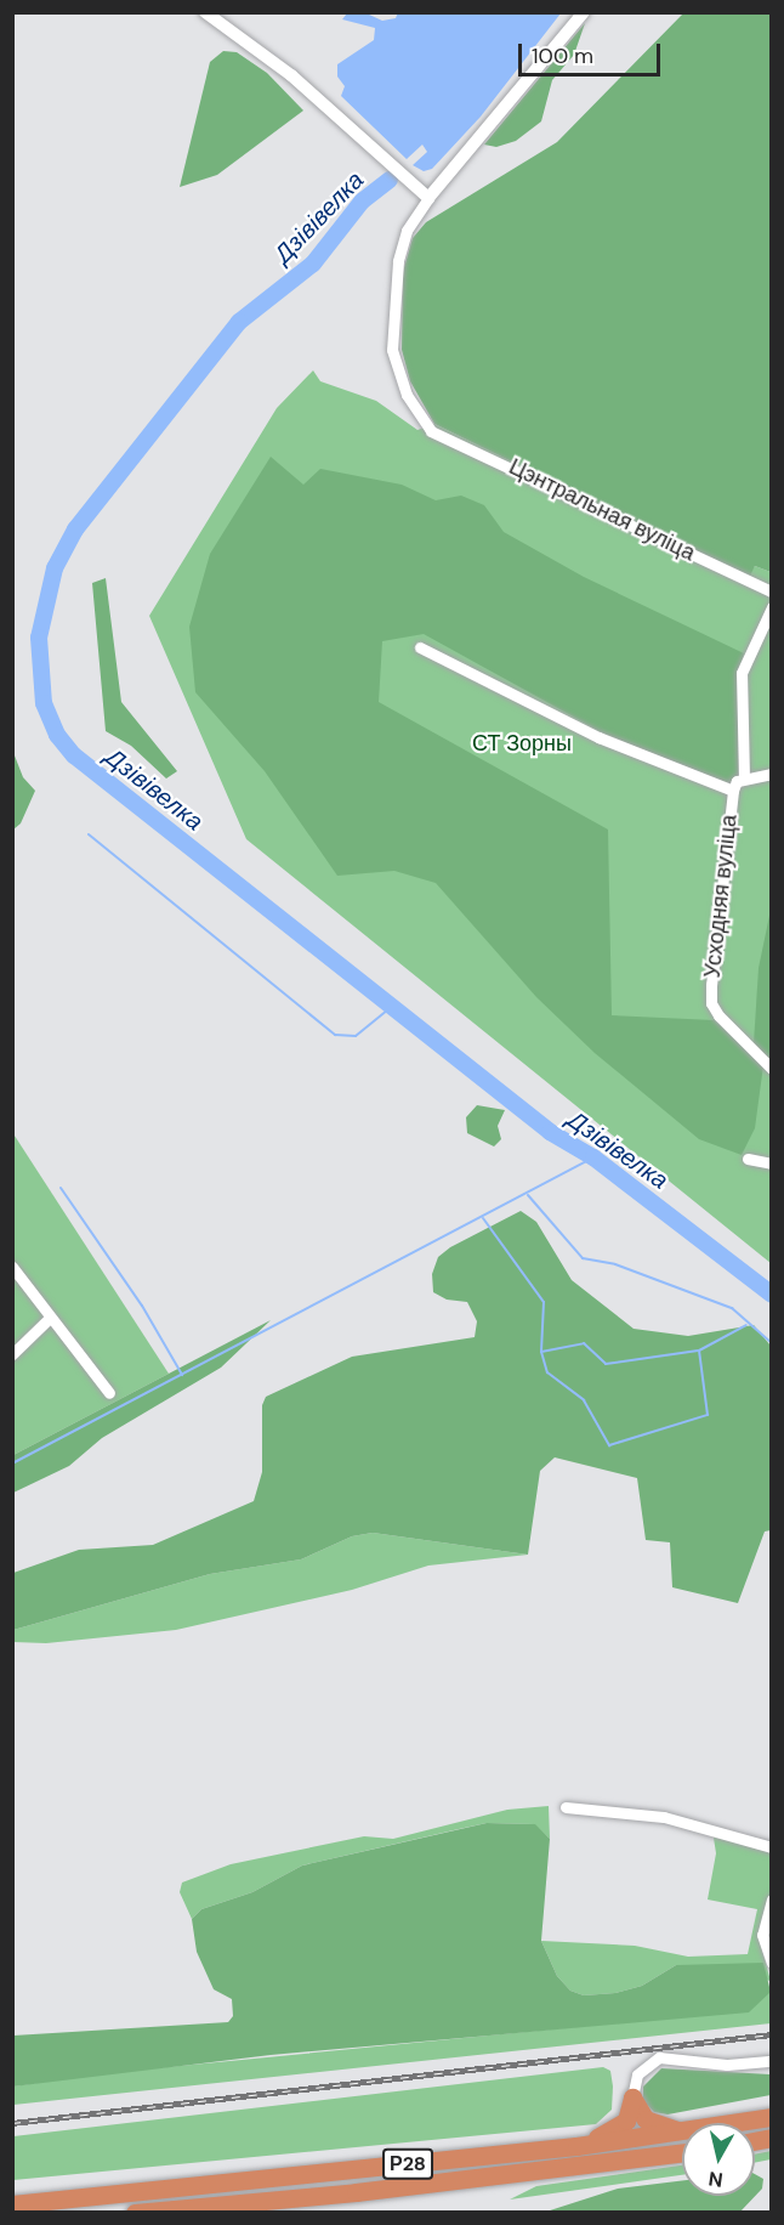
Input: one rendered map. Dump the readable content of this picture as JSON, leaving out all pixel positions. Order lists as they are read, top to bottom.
{
  "streets": {
    "highway": ["Р28"],
    "street": ["Цэнтральная вуліца", "Усходняя вуліца"]
  },
  "water": ["Дзівівелка"],
  "parks": ["СТ Зорны"],
  "scale_bar": "100 m",
  "north": "bottom"
}
